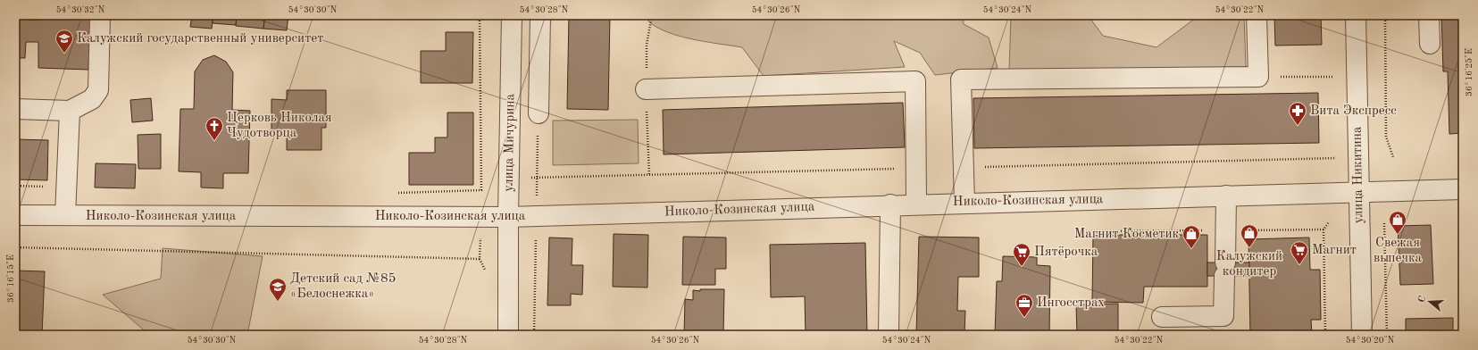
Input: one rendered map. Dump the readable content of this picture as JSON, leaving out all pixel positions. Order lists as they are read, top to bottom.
{
  "streets": {
    "street": ["улица Мичурина", "улица Никитина", "Николо-Козинская улица"]
  },
  "crossings": [
    ["улица Мичурина", "Николо-Козинская улица"],
    ["улица Никитина", "Николо-Козинская улица"]
  ],
  "places": {
    "school or university": ["Калужский государственный университет", "Детский сад №85 «Белоснежка»"],
    "pharmacy": ["Вита Экспресс"],
    "church": ["Церковь Николая Чудотворца"],
    "shop": ["Свежая выпечка", "Калужский кондитер", "Магнит Косметик"],
    "supermarket": ["Магнит", "Пятёрочка"],
    "office": ["Ингосстрах"]
  },
  "north": "left",
  "coordinates": [
    "54°30'32\"N",
    "54°30'30\"N",
    "54°30'28\"N",
    "54°30'26\"N",
    "54°30'24\"N",
    "54°30'22\"N",
    "36°16'25\"E",
    "36°16'15\"E",
    "54°30'20\"N"
  ]
}
